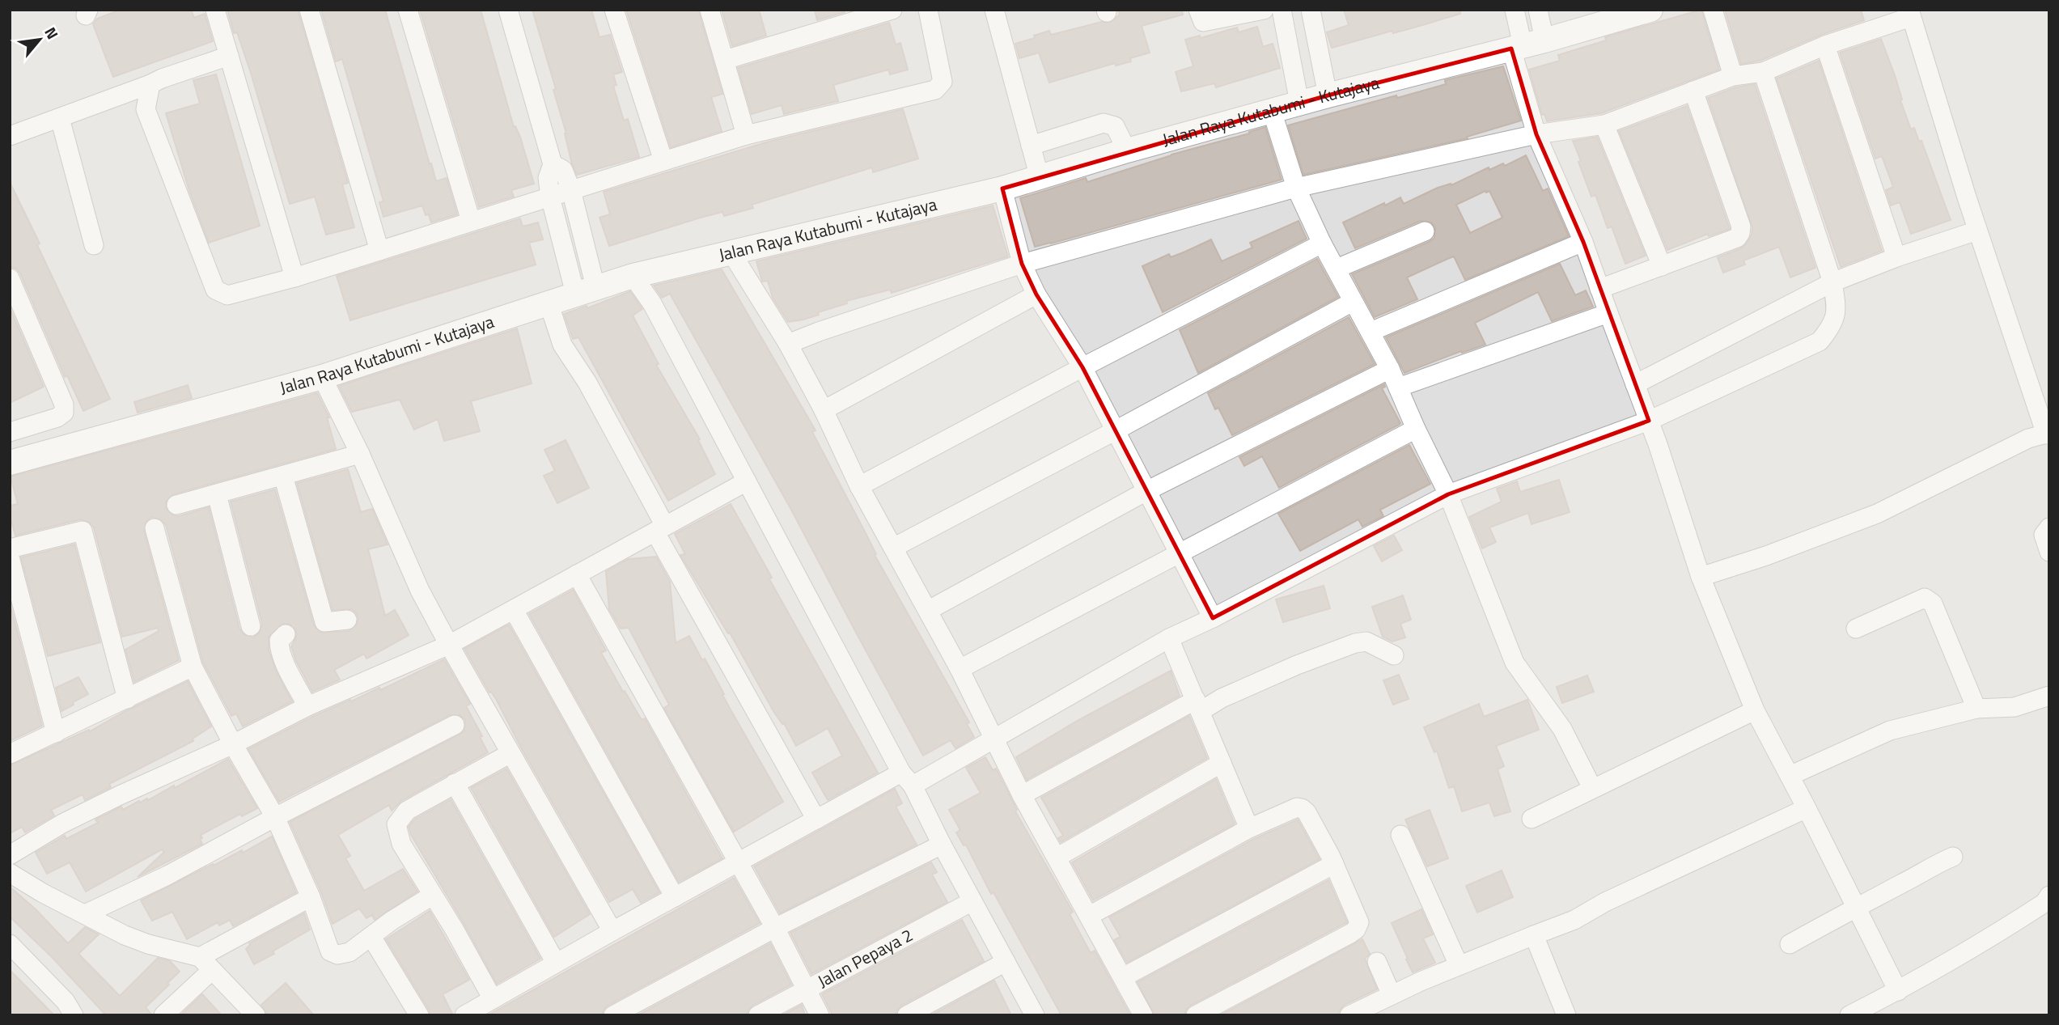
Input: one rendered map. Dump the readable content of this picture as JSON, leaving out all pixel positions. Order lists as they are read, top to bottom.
{
  "streets": {
    "street": ["Jalan Raya Kutabumi - Kutajaya", "Jalan Pepaya 2"]
  },
  "north": "top right"
}
